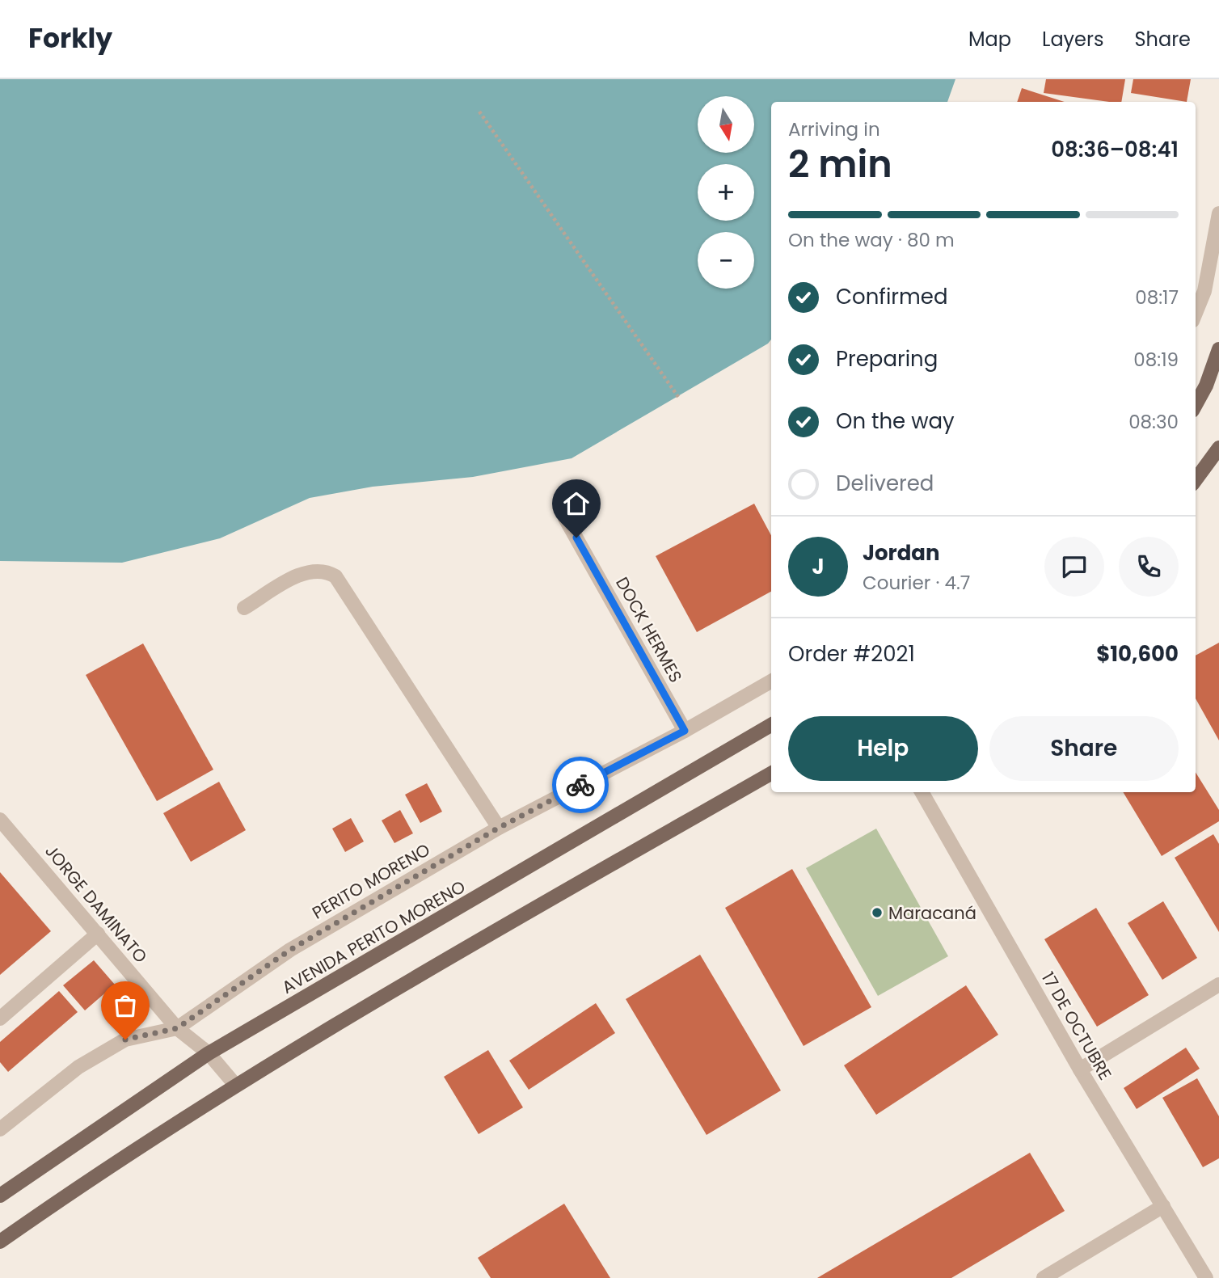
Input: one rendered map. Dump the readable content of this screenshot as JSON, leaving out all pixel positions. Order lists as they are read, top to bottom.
{
  "streets": {
    "main road": ["AVENIDA PERITO MORENO"],
    "street": [
      "DOCK HERMES",
      "PERITO MORENO",
      "JORGE DAMINATO",
      "17 DE OCTUBRE"
    ]
  },
  "crossings": [
    ["DOCK HERMES", "PERITO MORENO"],
    ["PERITO MORENO", "JORGE DAMINATO"],
    ["JORGE DAMINATO", "AVENIDA PERITO MORENO"]
  ],
  "places": ["Maracaná"],
  "north": "bottom",
  "page": {
    "header": "Forkly",
    "nav": ["Map", "Layers", "Share"],
    "map_buttons": ["+", "−"],
    "heading": ["2 min", "Arriving in", "08:36–08:41"],
    "panel": [
      "Jordan",
      "Courier · 4.7",
      "Order #2021",
      "$10,600"
    ],
    "bar": "On the way · 80 m",
    "list": [
      ["Confirmed", "08:17"],
      ["Preparing", "08:19"],
      ["On the way", "08:30"],
      "Delivered"
    ],
    "round": "J",
    "buttons": ["Help", "Share"]
  }
}
